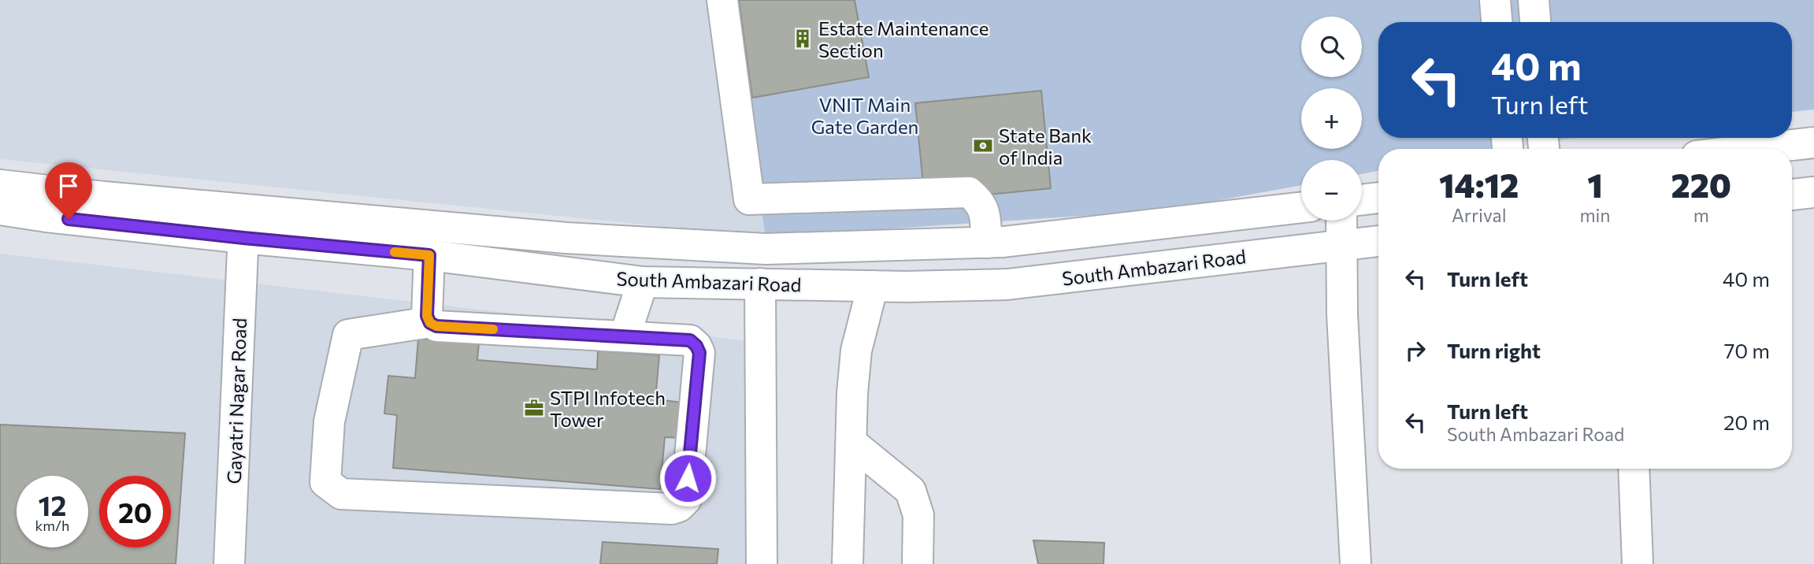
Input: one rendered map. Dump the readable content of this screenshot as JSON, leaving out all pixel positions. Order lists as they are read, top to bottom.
{
  "streets": {
    "main road": ["South Ambazari Road", "Gayatri Nagar Road"]
  },
  "crossings": [
    ["South Ambazari Road", "Gayatri Nagar Road"]
  ],
  "parks": ["VNIT Main Gate Garden"],
  "places": {
    "building": ["Estate Maintenance Section"],
    "bank": ["State Bank of India"],
    "office": ["STPI Infotech Tower"]
  },
  "page": {
    "map_buttons": ["+", "−"],
    "turn": ["40 m", "Turn left"],
    "eta": [
      "14:12",
      "Arrival",
      "1",
      "min",
      "220",
      "m"
    ],
    "list": [
      {
        "name": "Turn left",
        "value": "40 m"
      },
      {
        "name": "Turn right",
        "value": "70 m"
      },
      {
        "name": "Turn left",
        "note": "South Ambazari Road",
        "value": "20 m"
      }
    ],
    "speed": "12 km/h",
    "limit": "20"
  }
}
